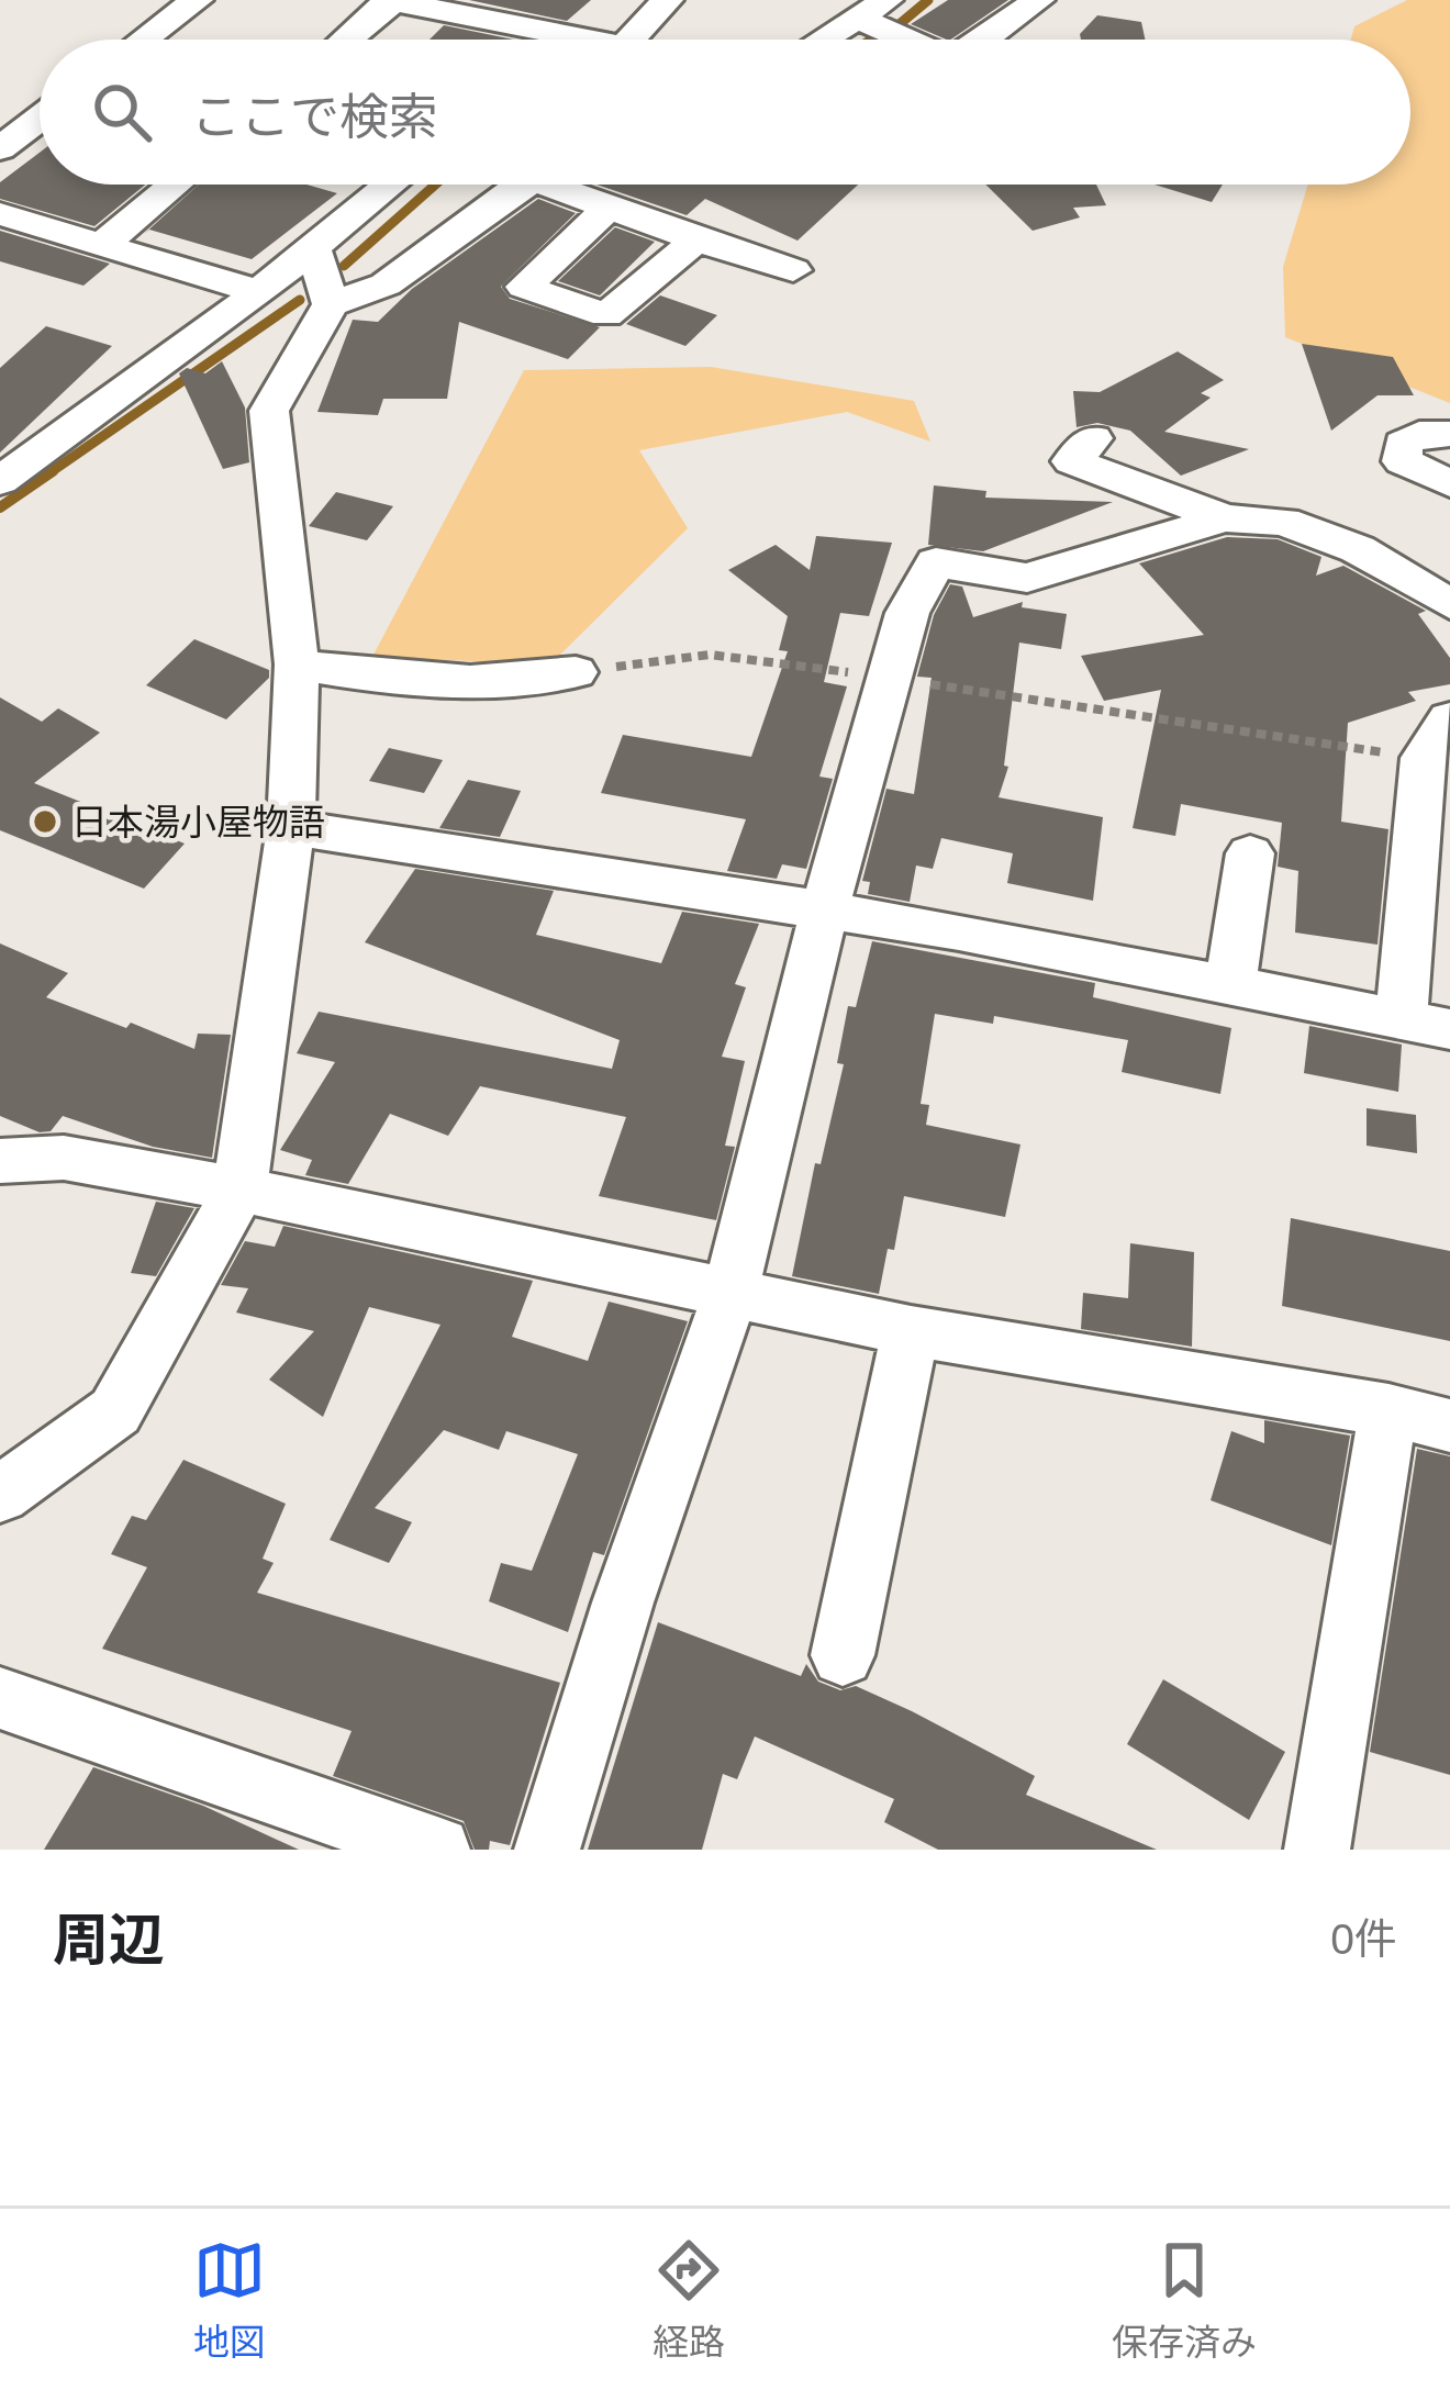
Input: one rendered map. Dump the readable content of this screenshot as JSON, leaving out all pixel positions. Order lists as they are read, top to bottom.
{
  "places": ["日本湯小屋物語"],
  "page": {
    "search": "ここで検索",
    "heading": ["周辺", "0件"],
    "nav": ["地図", "経路", "保存済み"]
  }
}
